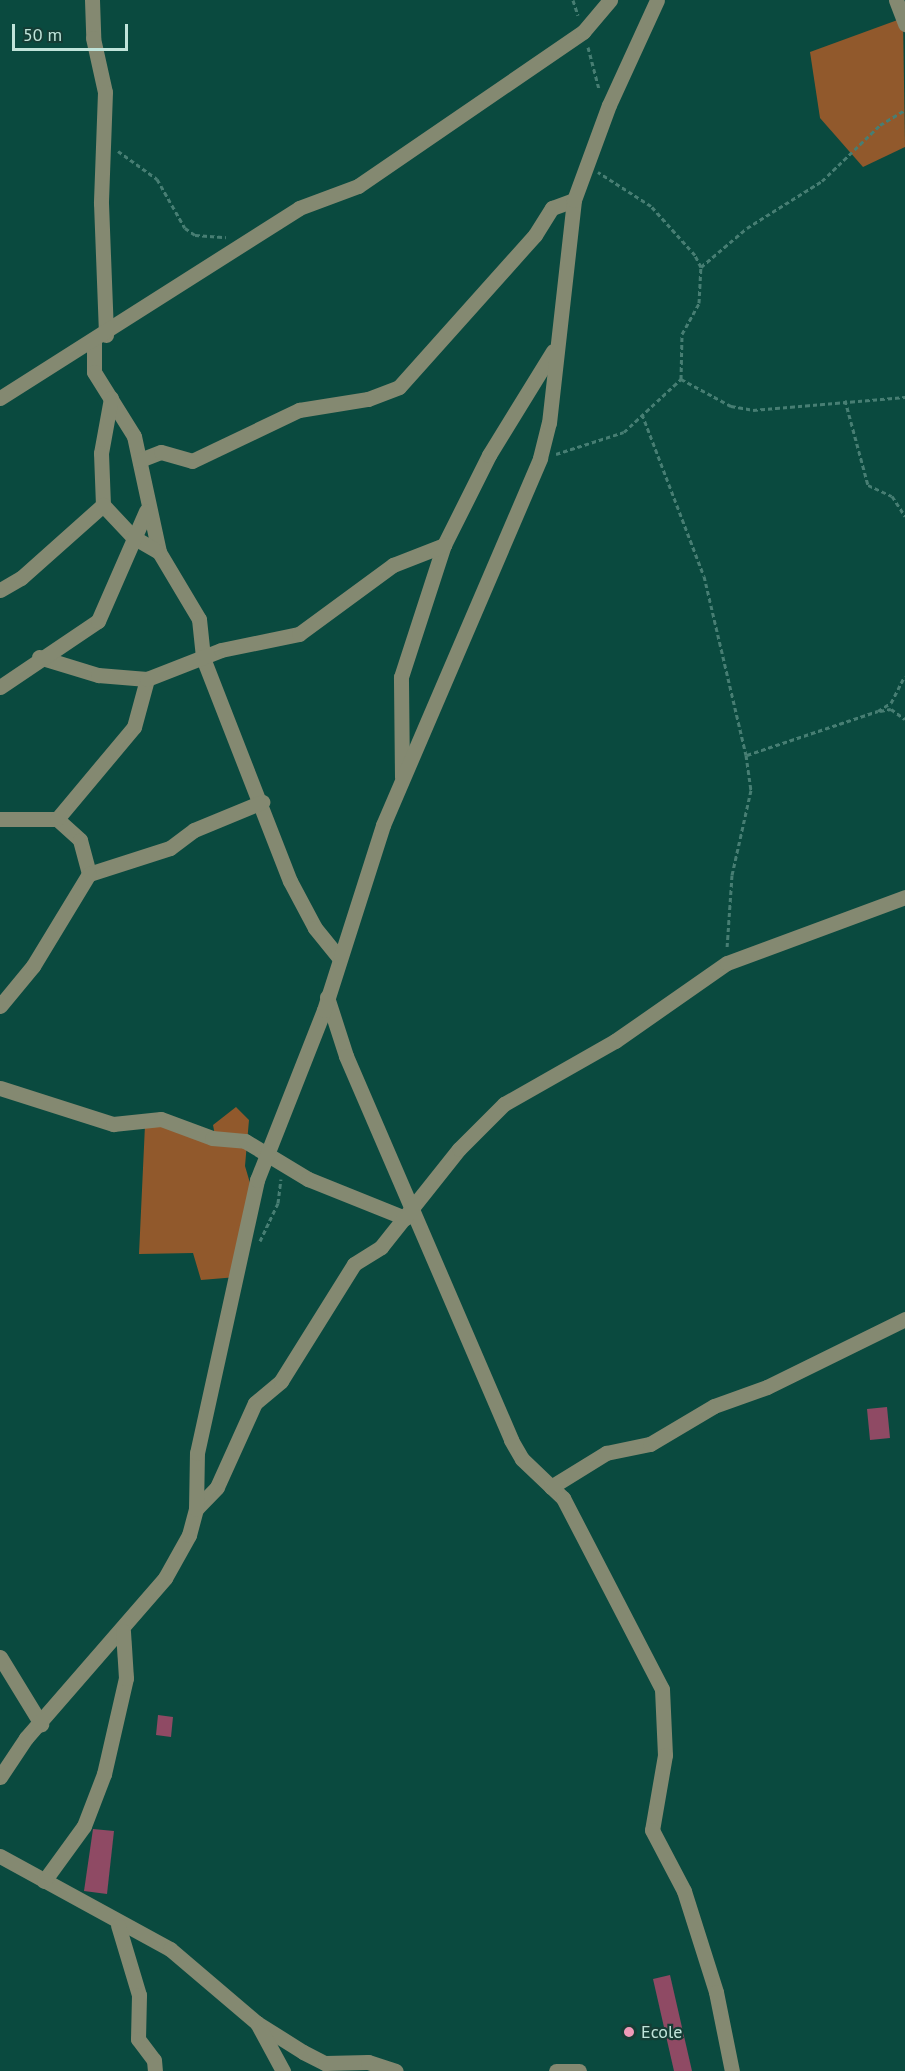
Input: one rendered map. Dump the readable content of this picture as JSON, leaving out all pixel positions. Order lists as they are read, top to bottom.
{
  "places": ["Ecole"],
  "scale_bar": "50 m"
}
